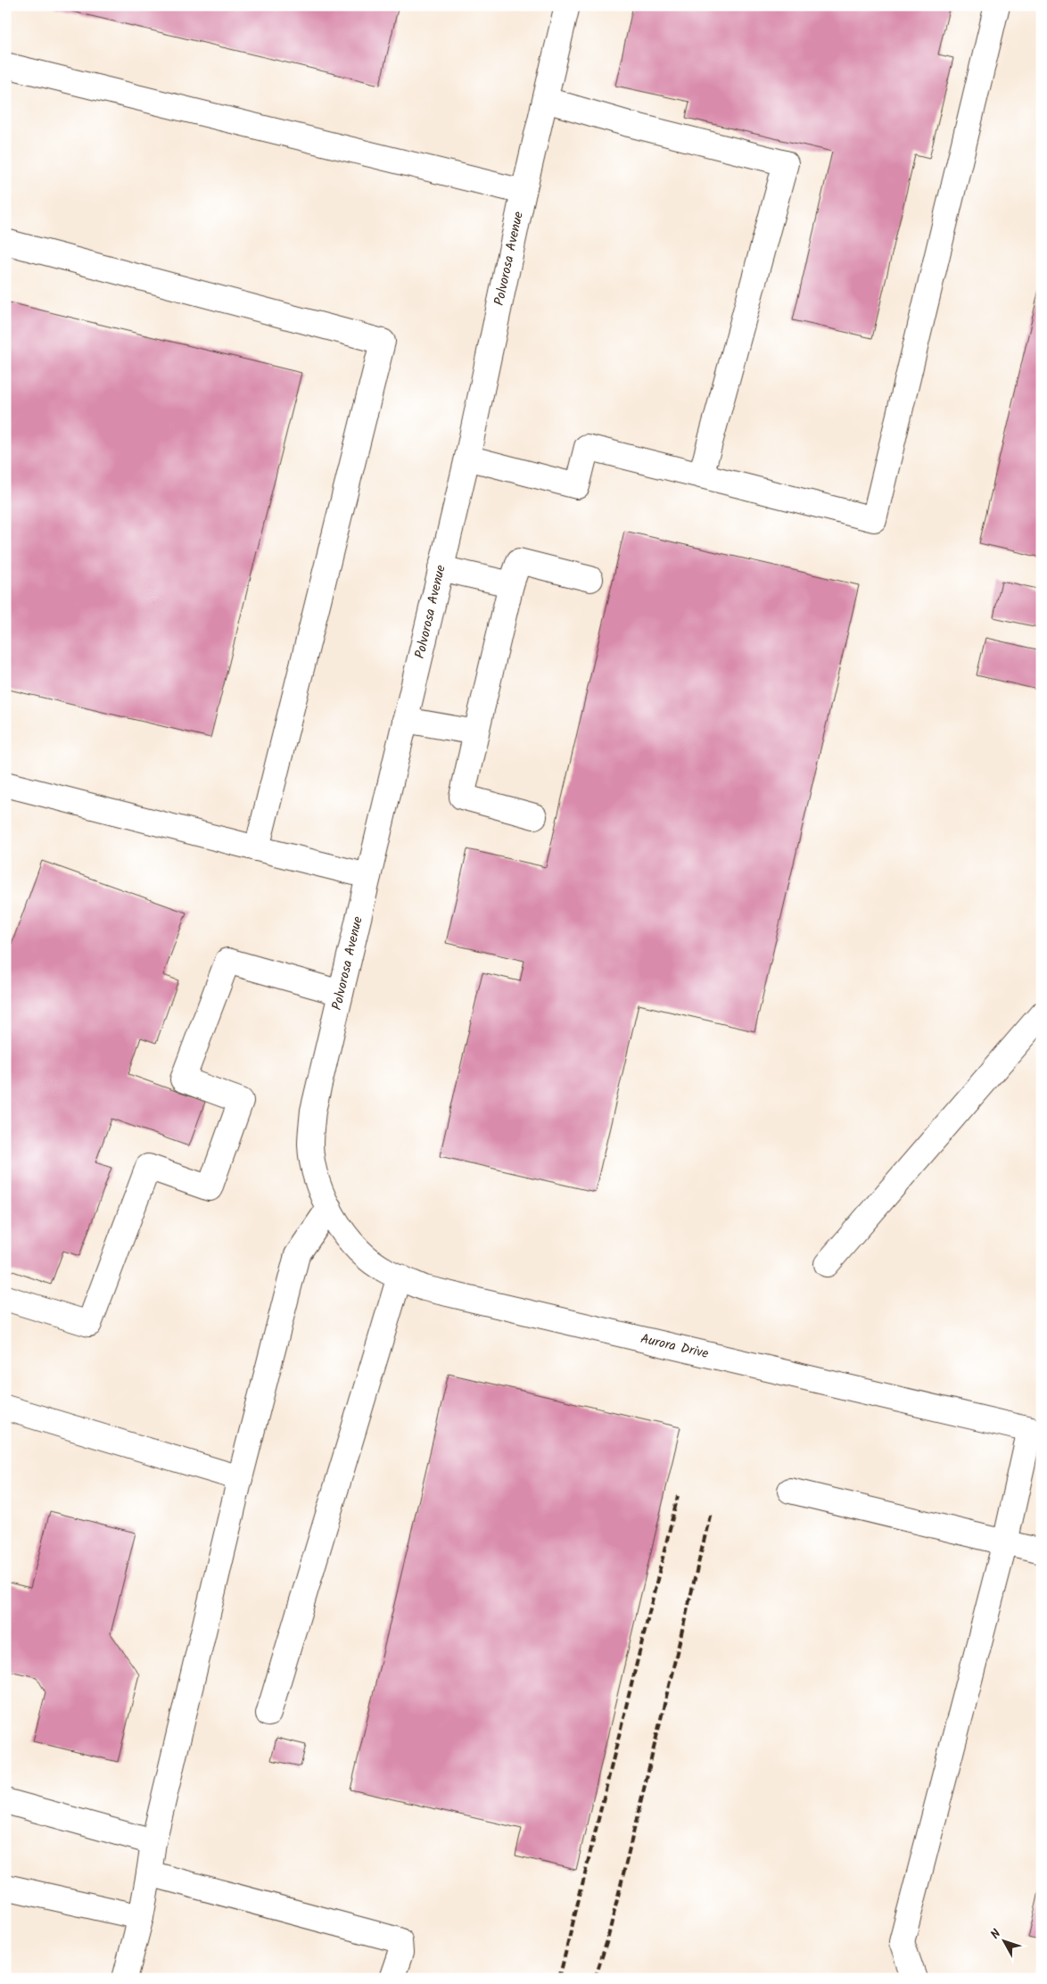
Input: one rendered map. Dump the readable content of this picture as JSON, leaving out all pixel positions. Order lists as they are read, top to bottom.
{
  "streets": {
    "street": ["Polvorosa Avenue", "Aurora Drive"]
  },
  "crossings": [
    ["Polvorosa Avenue", "Aurora Drive"]
  ],
  "north": "top left"
}
